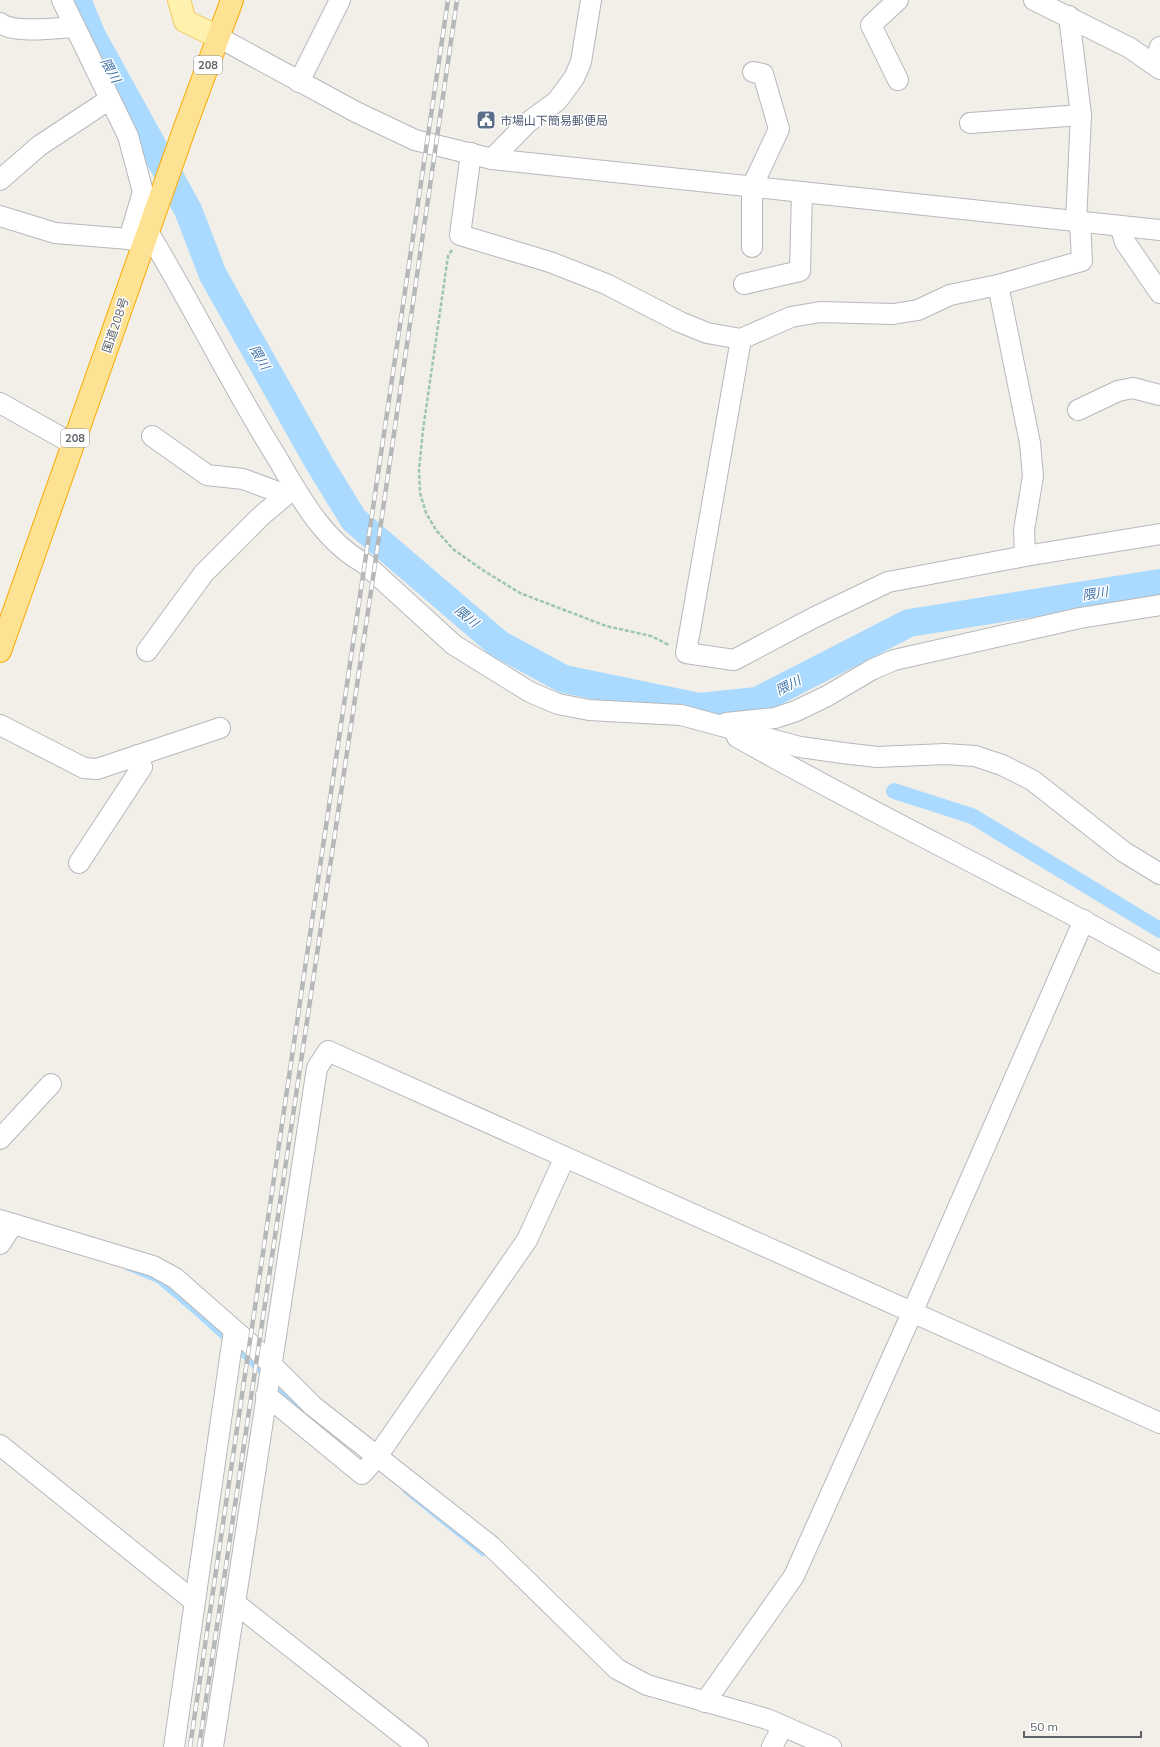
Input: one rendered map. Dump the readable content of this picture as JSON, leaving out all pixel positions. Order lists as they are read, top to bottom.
{
  "streets": {
    "highway": ["208", "国道208号"]
  },
  "water": ["隈川"],
  "places": {
    "public building": ["市場山下簡易郵便局"]
  },
  "scale_bar": "50 m"
}
